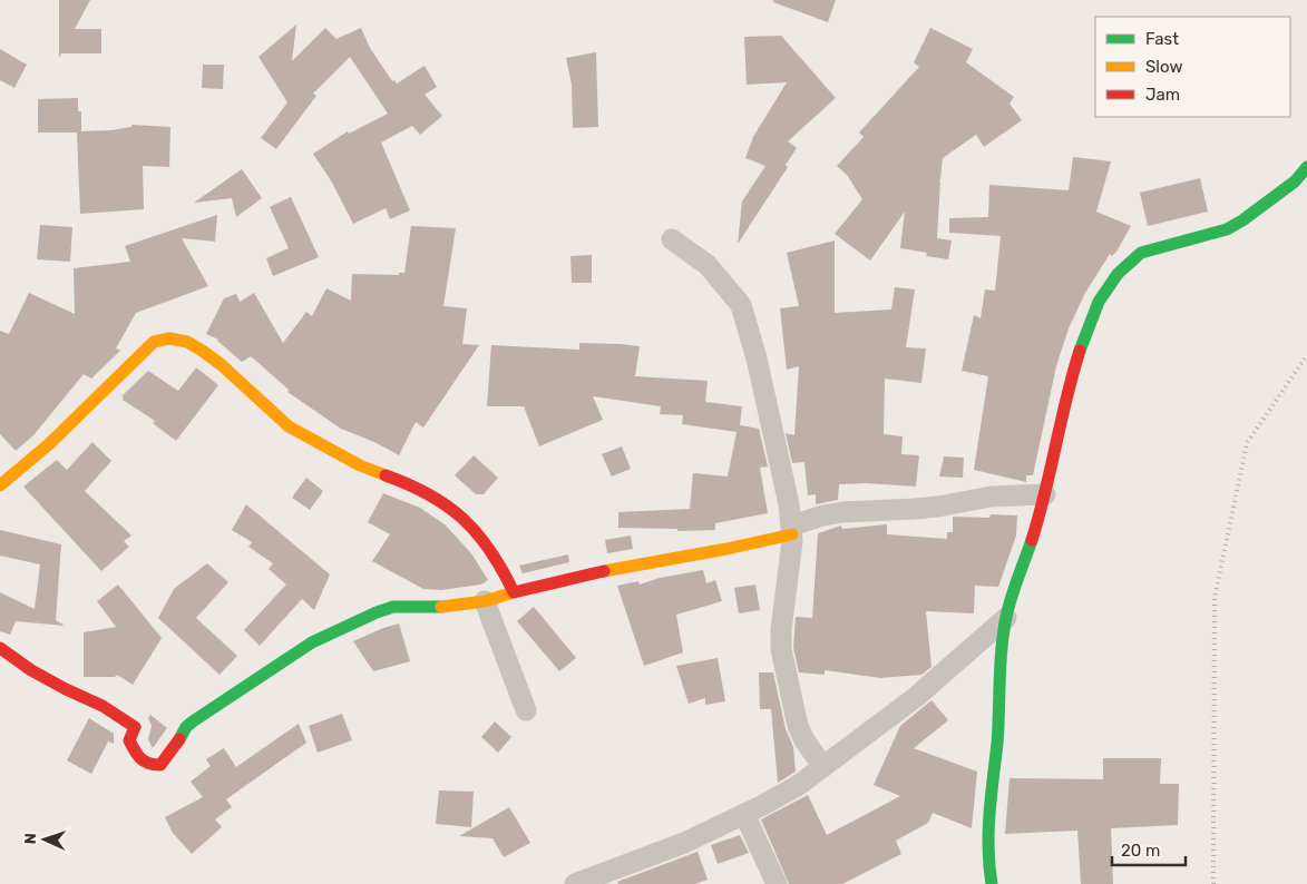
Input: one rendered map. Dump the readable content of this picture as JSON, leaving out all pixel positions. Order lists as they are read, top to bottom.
{
  "legend": ["Fast", "Slow", "Jam"],
  "scale_bar": "20 m",
  "north": "left"
}
